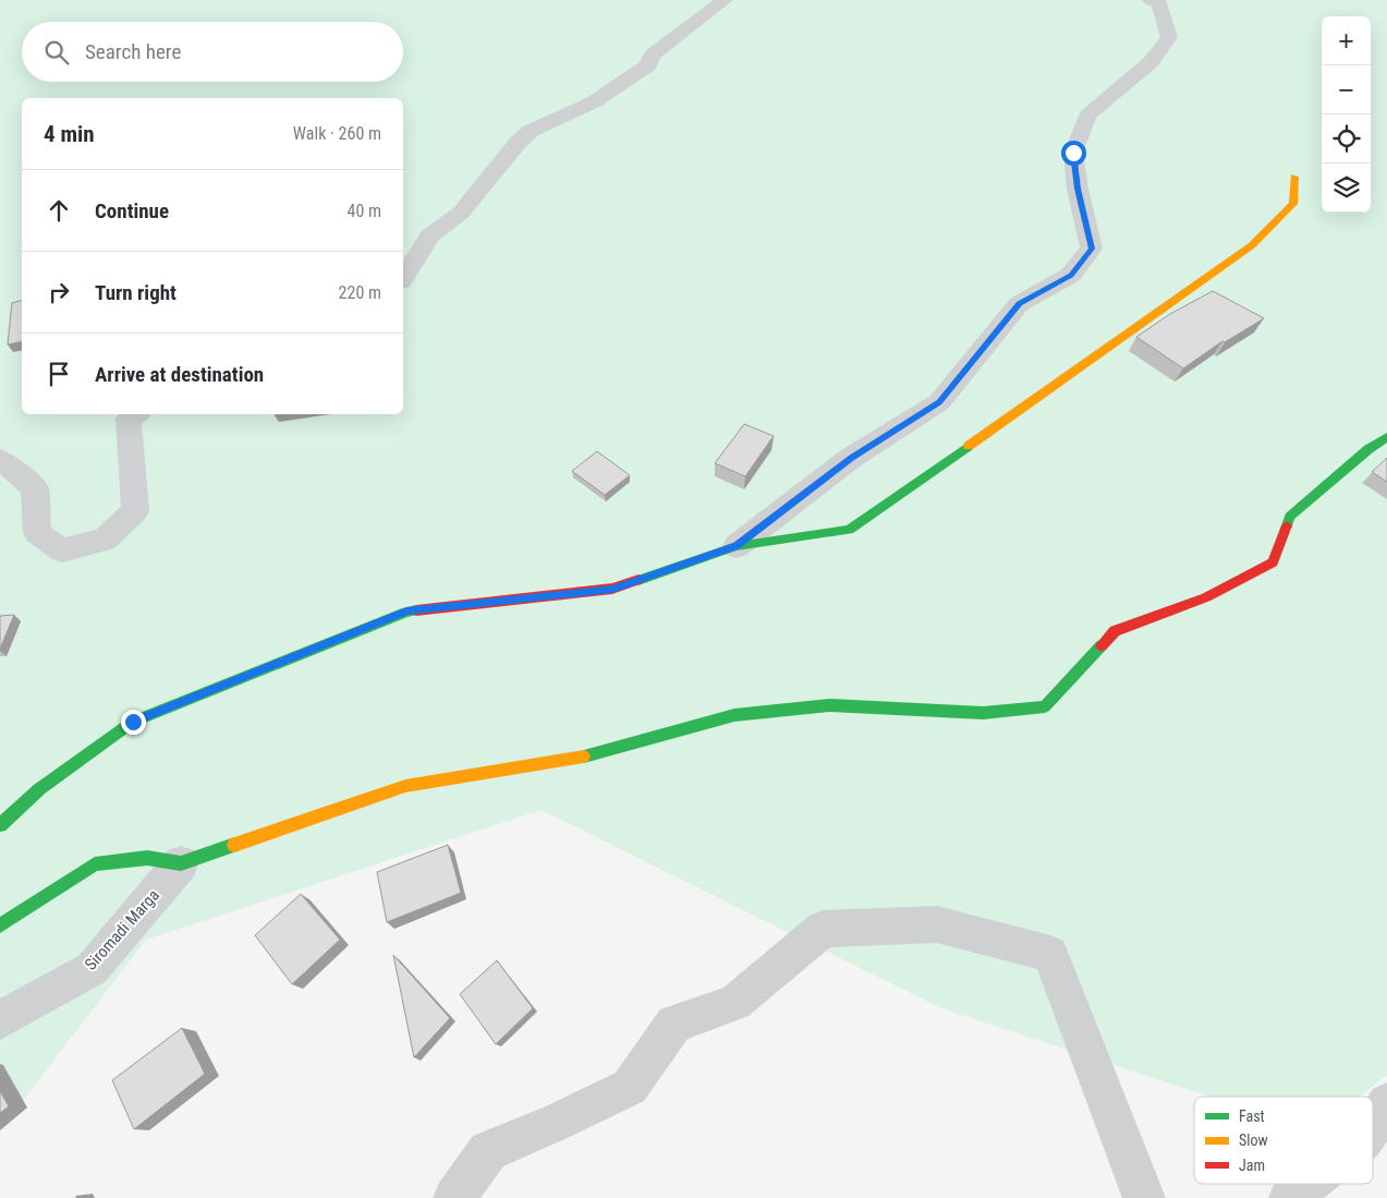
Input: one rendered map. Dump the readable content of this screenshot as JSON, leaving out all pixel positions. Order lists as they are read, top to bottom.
{
  "streets": {
    "street": ["Siromadi Marga"]
  },
  "legend": ["Fast", "Slow", "Jam"],
  "page": {
    "map_buttons": ["+", "−"],
    "search": "Search here",
    "heading": ["4 min", "Walk · 260 m"],
    "list": [
      ["Continue", "40 m"],
      ["Turn right", "220 m"],
      "Arrive at destination"
    ]
  }
}
